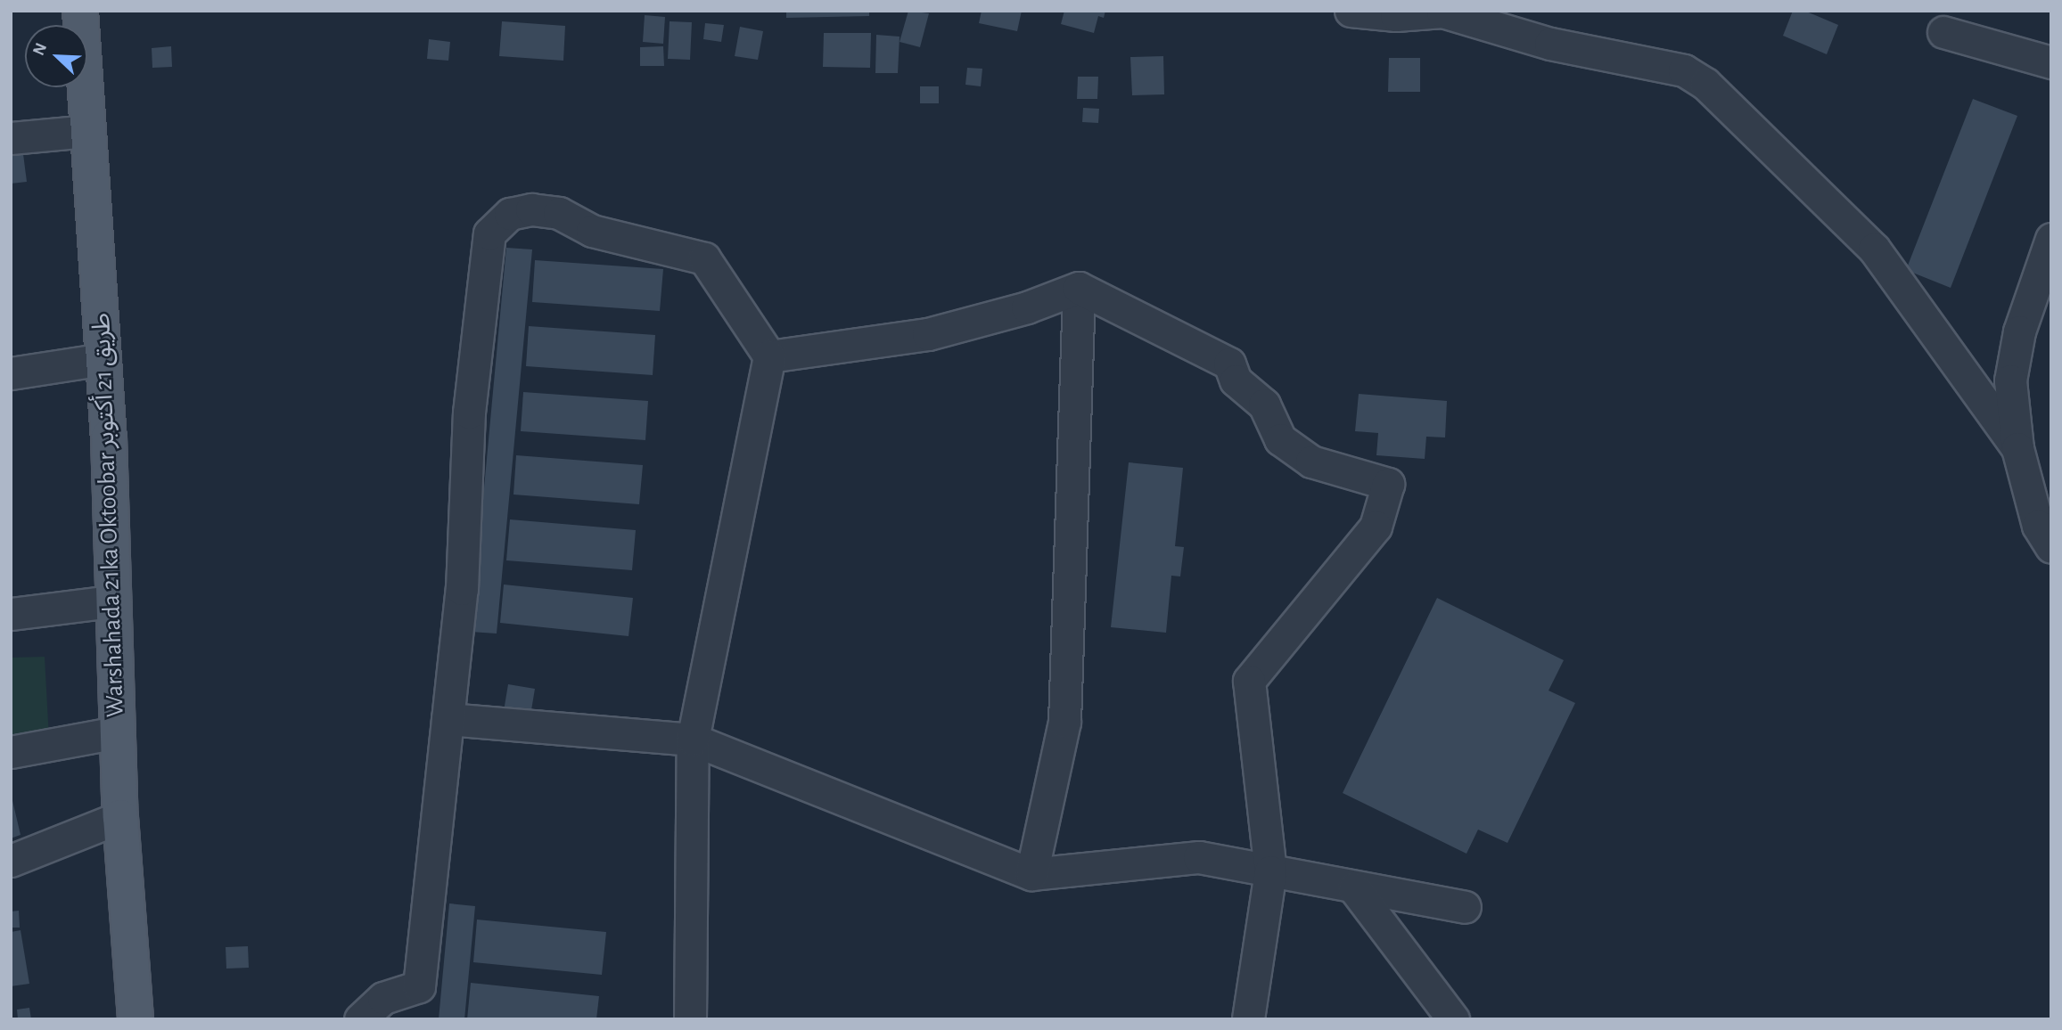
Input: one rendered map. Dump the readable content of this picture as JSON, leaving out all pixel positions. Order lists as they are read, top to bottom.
{
  "streets": {
    "main road": ["Warshahada 21ka Oktoobar طريق 21 أكتوبر"]
  },
  "north": "top left"
}
